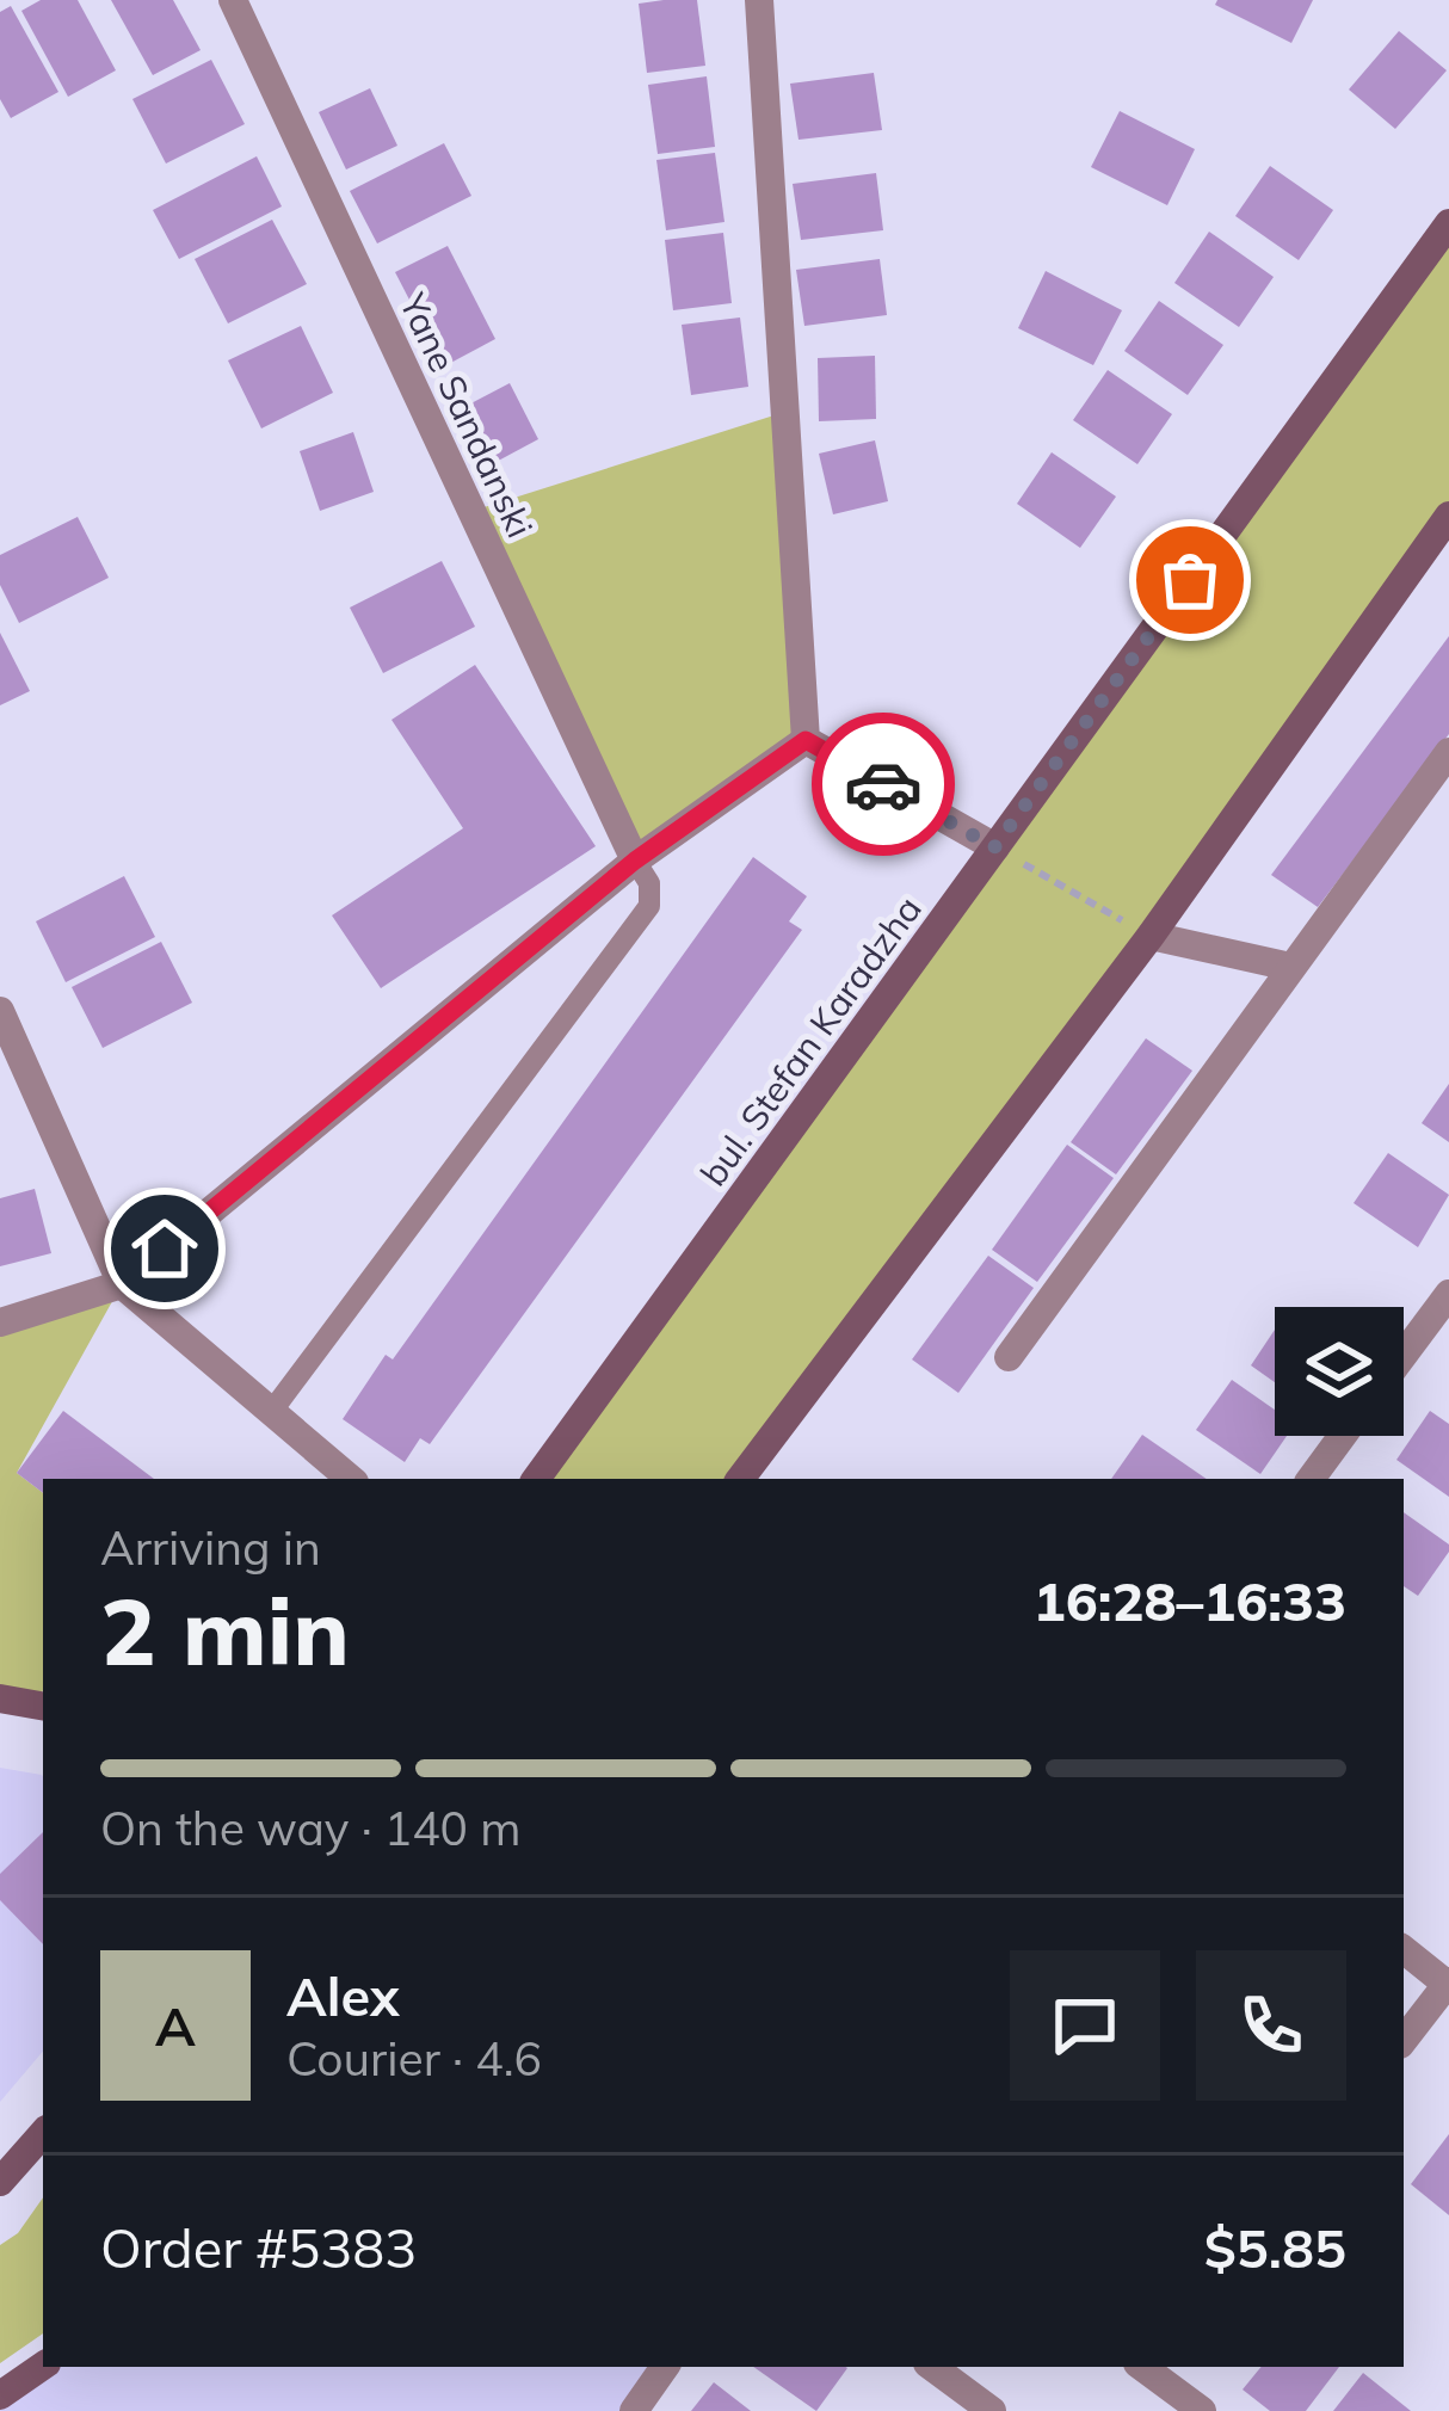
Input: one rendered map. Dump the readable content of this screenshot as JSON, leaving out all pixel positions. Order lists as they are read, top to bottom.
{
  "streets": {
    "street": ["Yane Sandanski", "bul. Stefan Karadzha"]
  },
  "page": {
    "heading": ["2 min", "Arriving in", "16:28–16:33"],
    "panel": [
      "Alex",
      "Courier · 4.6",
      "Order #5383",
      "$5.85"
    ],
    "bar": "On the way · 140 m",
    "round": "A"
  }
}
